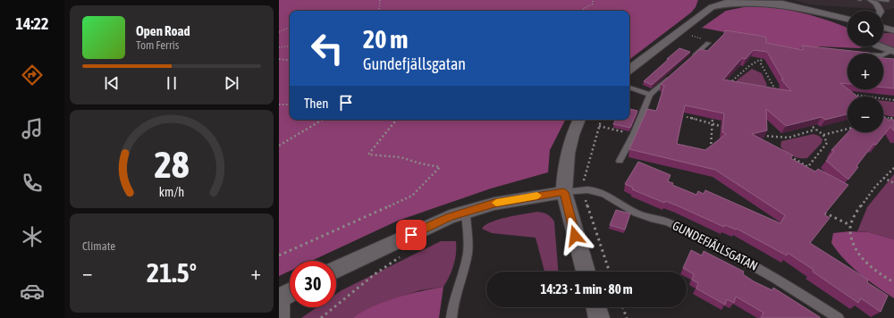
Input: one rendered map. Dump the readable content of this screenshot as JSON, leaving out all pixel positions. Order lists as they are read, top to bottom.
{
  "streets": {
    "street": ["GUNDEFJÄLLSGATAN"]
  },
  "page": {
    "tabs": "14:22",
    "map_buttons": ["+", "−"],
    "turn": ["20 m", "Gundefjällsgatan"],
    "song": ["Open Road", "Tom Ferris"],
    "then": "Then",
    "tile": "Climate",
    "heat": ["−", "21.5°", "+"],
    "limit": "30",
    "trip": "14:23 · 1 min · 80 m",
    "gauge": ["28", "km/h"]
  }
}
